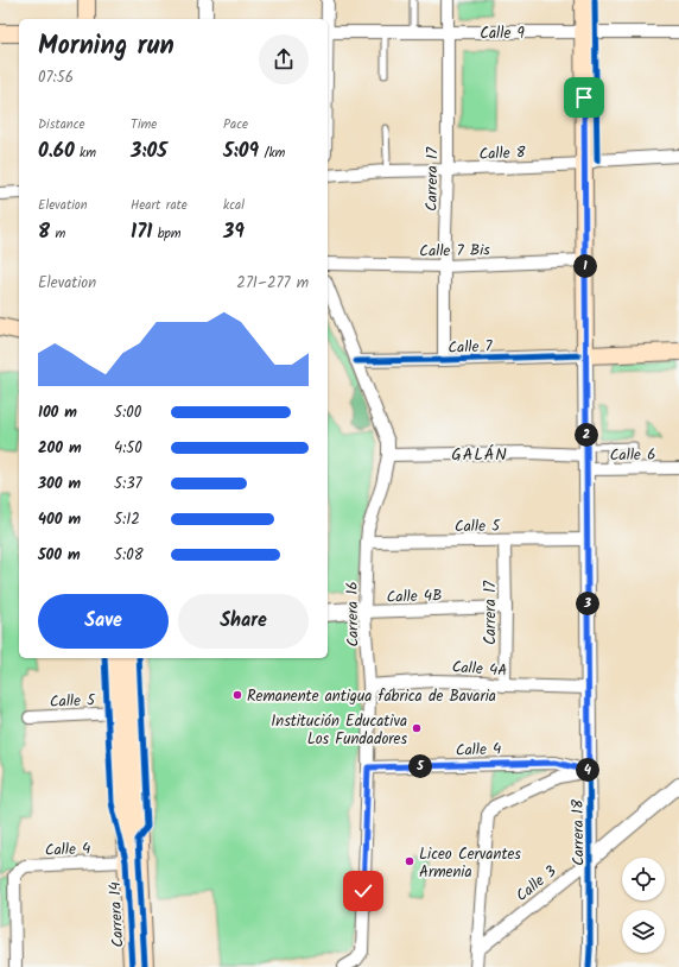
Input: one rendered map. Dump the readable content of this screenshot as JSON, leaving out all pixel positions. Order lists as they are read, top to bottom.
{
  "streets": {
    "main road": ["Calle 7", "Carrera 18", "Carrera 14"],
    "street": [
      "Calle 9",
      "Calle 8",
      "Carrera 17",
      "Calle 7 Bis",
      "Calle 6",
      "Calle 5",
      "Calle 4B",
      "Carrera 16",
      "Calle 4A",
      "Calle 4",
      "Calle 3"
    ]
  },
  "crossings": [
    ["Calle 9", "Carrera 17"],
    ["Calle 9", "Carrera 18"],
    ["Calle 8", "Carrera 17"],
    ["Calle 8", "Carrera 18"],
    ["Carrera 17", "Calle 7 Bis"],
    ["Carrera 17", "Calle 7"],
    ["Carrera 17", "Calle 5"],
    ["Carrera 17", "Calle 4B"],
    ["Carrera 17", "Calle 4A"],
    ["Calle 7 Bis", "Carrera 18"],
    ["Calle 7", "Carrera 16"],
    ["Calle 7", "Carrera 18"],
    ["Calle 6", "Carrera 18"],
    ["Calle 5", "Carrera 16"],
    ["Calle 5", "Carrera 18"],
    ["Calle 5", "Carrera 14"],
    ["Calle 4B", "Carrera 16"],
    ["Carrera 16", "Calle 4A"],
    ["Carrera 16", "Calle 4"],
    ["Calle 4A", "Carrera 18"],
    ["Calle 4", "Carrera 18"],
    ["Calle 4", "Carrera 14"],
    ["Carrera 18", "Calle 3"]
  ],
  "districts": ["GALÁN"],
  "places": ["Remanente antigua fábrica de Bavaria", "Institución Educativa Los Fundadores", "Liceo Cervantes Armenia"],
  "page": {
    "heading": ["Morning run", "07:56"],
    "stats": [
      ["Distance", "0.60 km"],
      ["Time", "3:05"],
      ["Pace", "5:09 /km"],
      ["Elevation", "8 m"],
      ["Heart rate", "171 bpm"],
      ["kcal", "39"]
    ],
    "pins": [
      "1",
      "2",
      "3",
      "5",
      "4"
    ],
    "chart": ["Elevation", "271–277 m"],
    "list": [
      {
        "name": "100 m",
        "note": "5:00"
      },
      {
        "name": "200 m",
        "note": "4:50"
      },
      {
        "name": "300 m",
        "note": "5:37"
      },
      {
        "name": "400 m",
        "note": "5:12"
      },
      {
        "name": "500 m",
        "note": "5:08"
      }
    ],
    "buttons": ["Save", "Share"]
  }
}
